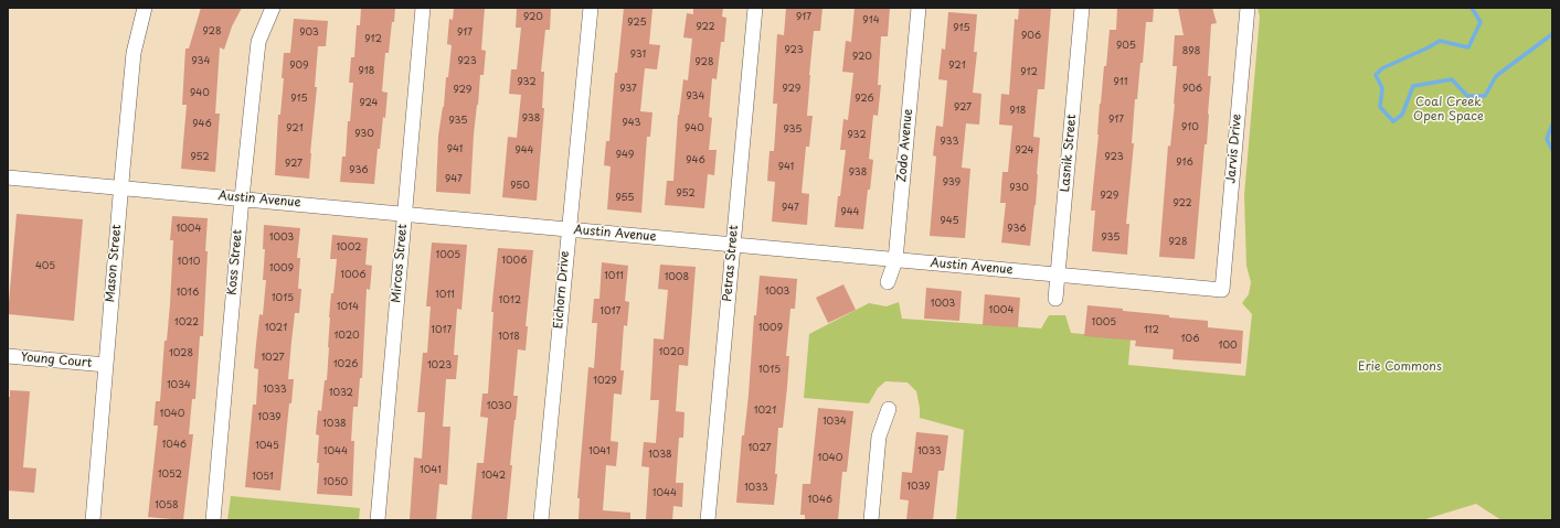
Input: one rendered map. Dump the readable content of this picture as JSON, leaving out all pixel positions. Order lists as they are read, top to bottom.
{
  "streets": {
    "street": [
      "Zodo Avenue",
      "Jarvis Drive",
      "Lasnik Street",
      "Austin Avenue",
      "Koss Street",
      "Mason Street",
      "Mircos Street",
      "Petras Street",
      "Eichorn Drive",
      "Young Court"
    ]
  },
  "crossings": [
    ["Zodo Avenue", "Austin Avenue"],
    ["Jarvis Drive", "Austin Avenue"],
    ["Lasnik Street", "Austin Avenue"],
    ["Austin Avenue", "Koss Street"],
    ["Austin Avenue", "Mason Street"],
    ["Austin Avenue", "Mircos Street"],
    ["Austin Avenue", "Petras Street"],
    ["Austin Avenue", "Eichorn Drive"],
    ["Mason Street", "Young Court"]
  ],
  "parks": ["Coal Creek Open Space", "Erie Commons"],
  "house_numbers": [
    "920",
    "917",
    "914",
    "925",
    "922",
    "915",
    "928",
    "903",
    "917",
    "906",
    "912",
    "905",
    "923",
    "898",
    "931",
    "920",
    "934",
    "923",
    "928",
    "909",
    "921",
    "918",
    "912",
    "932",
    "911",
    "937",
    "929",
    "906",
    "929",
    "940",
    "934",
    "915",
    "926",
    "924",
    "927",
    "918",
    "938",
    "917",
    "935",
    "943",
    "946",
    "910",
    "921",
    "940",
    "935",
    "930",
    "932",
    "933",
    "941",
    "944",
    "924",
    "949",
    "952",
    "923",
    "946",
    "916",
    "927",
    "941",
    "936",
    "938",
    "947",
    "939",
    "950",
    "930",
    "952",
    "929",
    "955",
    "922",
    "947",
    "944",
    "945",
    "1004",
    "936",
    "1003",
    "935",
    "928",
    "1002",
    "1005",
    "1006",
    "1010",
    "405",
    "1009",
    "1006",
    "1011",
    "1008",
    "1003",
    "1016",
    "1011",
    "1015",
    "1012",
    "1003",
    "1014",
    "1004",
    "1017",
    "1022",
    "1005",
    "1021",
    "1009",
    "1017",
    "112",
    "1020",
    "1018",
    "106",
    "100",
    "1020",
    "1028",
    "1027",
    "1026",
    "1023",
    "1015",
    "1029",
    "1034",
    "1033",
    "1032",
    "1030",
    "1021",
    "1040",
    "1039",
    "1034",
    "1038",
    "1046",
    "1045",
    "1027",
    "1044",
    "1041",
    "1033",
    "1038",
    "1040",
    "1041",
    "1052",
    "1042",
    "1051",
    "1050",
    "1039",
    "1033",
    "1044",
    "1046",
    "1058"
  ]
}
